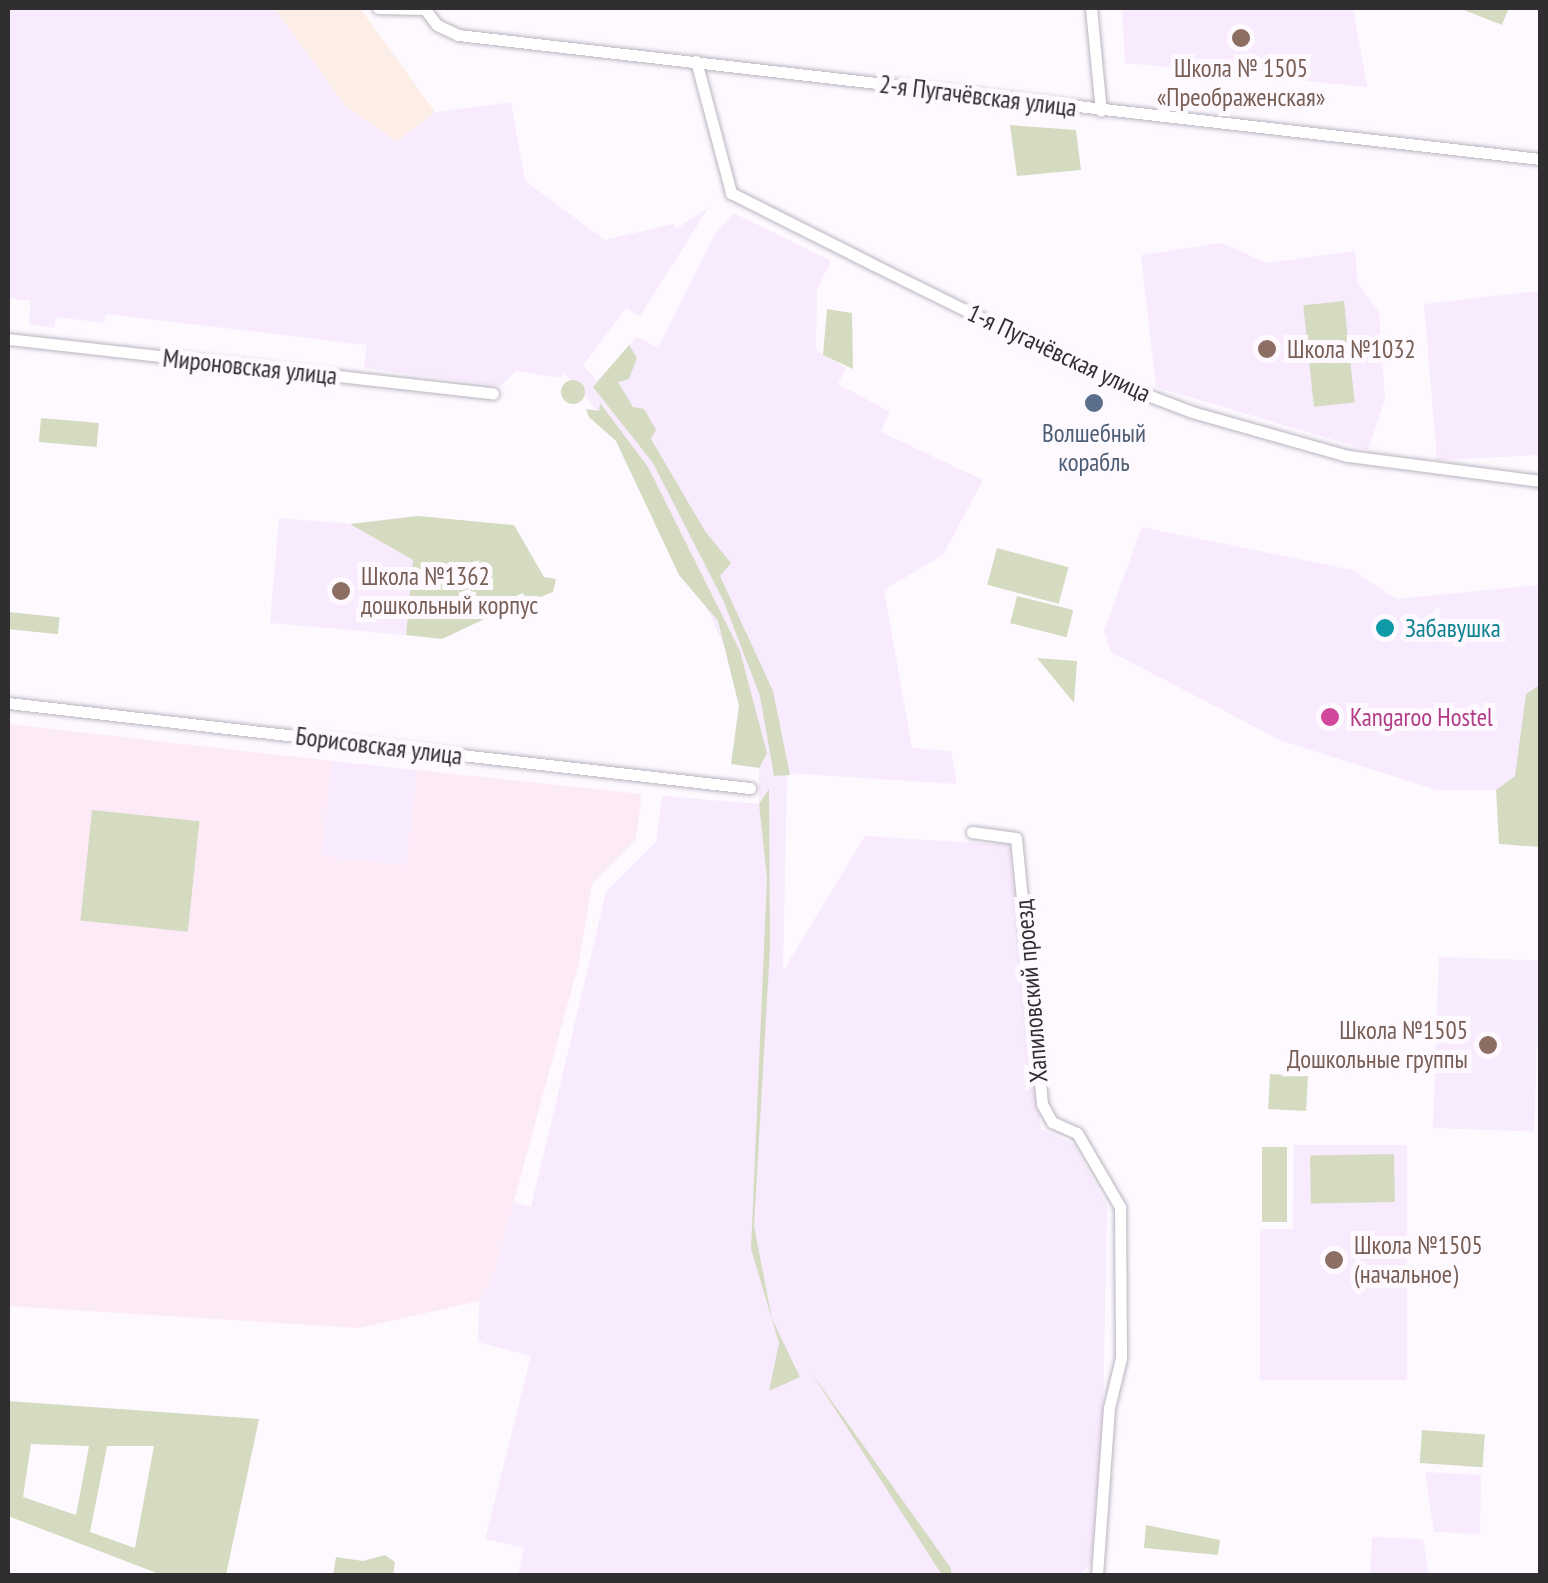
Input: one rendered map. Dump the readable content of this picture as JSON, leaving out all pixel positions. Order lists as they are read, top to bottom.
{
  "streets": {
    "street": [
      "2-я Пугачёвская улица",
      "1-я Пугачёвская улица",
      "Мироновская улица",
      "Борисовская улица",
      "Хапиловский проезд"
    ]
  },
  "crossings": [
    ["2-я Пугачёвская улица", "1-я Пугачёвская улица"]
  ],
  "places": [
    "Школа № 1505 «Преображенская»",
    "Школа №1032",
    "Волшебный корабль",
    "Школа №1362 дошкольный корпус",
    "Забавушка",
    "Kangaroo Hostel",
    "Школа №1505 Дошкольные группы",
    "Школа №1505 (начальное)"
  ]
}
